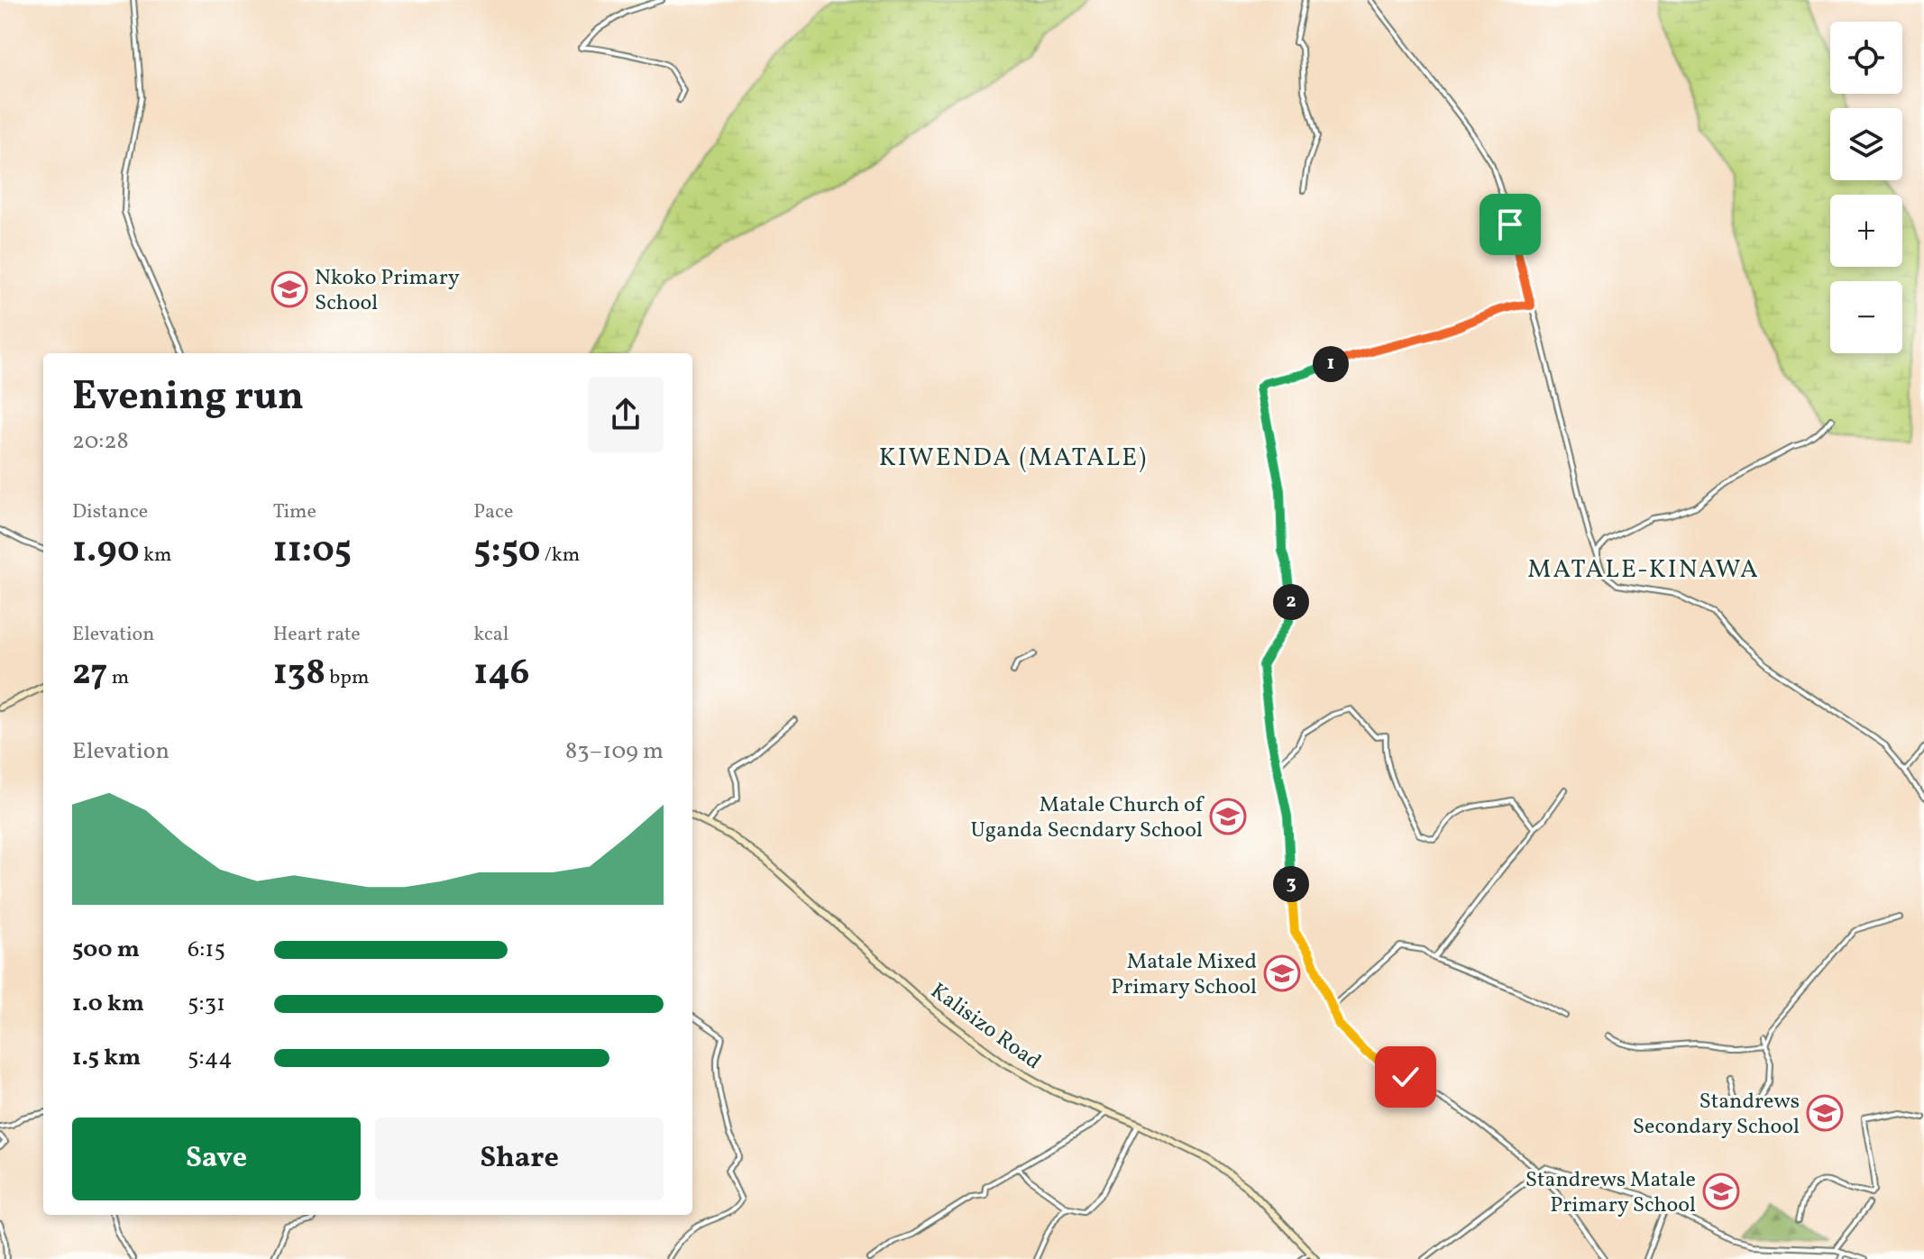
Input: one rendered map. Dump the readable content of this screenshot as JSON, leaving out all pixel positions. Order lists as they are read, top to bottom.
{
  "streets": {
    "street": ["Kalisizo Road"]
  },
  "districts": ["KIWENDA (MATALE)", "MATALE-KINAWA"],
  "places": {
    "school or university": [
      "Nkoko Primary School",
      "Matale Church of Uganda Secndary School",
      "Matale Mixed Primary School",
      "Standrews Secondary School",
      "Standrews Matale Primary School"
    ]
  },
  "page": {
    "map_buttons": ["+", "−"],
    "pins": ["1", "2", "3"],
    "heading": ["Evening run", "20:28"],
    "stats": [
      ["Distance", "1.90 km"],
      ["Time", "11:05"],
      ["Pace", "5:50 /km"],
      ["Elevation", "27 m"],
      ["Heart rate", "138 bpm"],
      ["kcal", "146"]
    ],
    "chart": ["Elevation", "83–109 m"],
    "list": [
      {
        "name": "500 m",
        "note": "6:15"
      },
      {
        "name": "1.0 km",
        "note": "5:31"
      },
      {
        "name": "1.5 km",
        "note": "5:44"
      }
    ],
    "buttons": ["Save", "Share"]
  }
}
